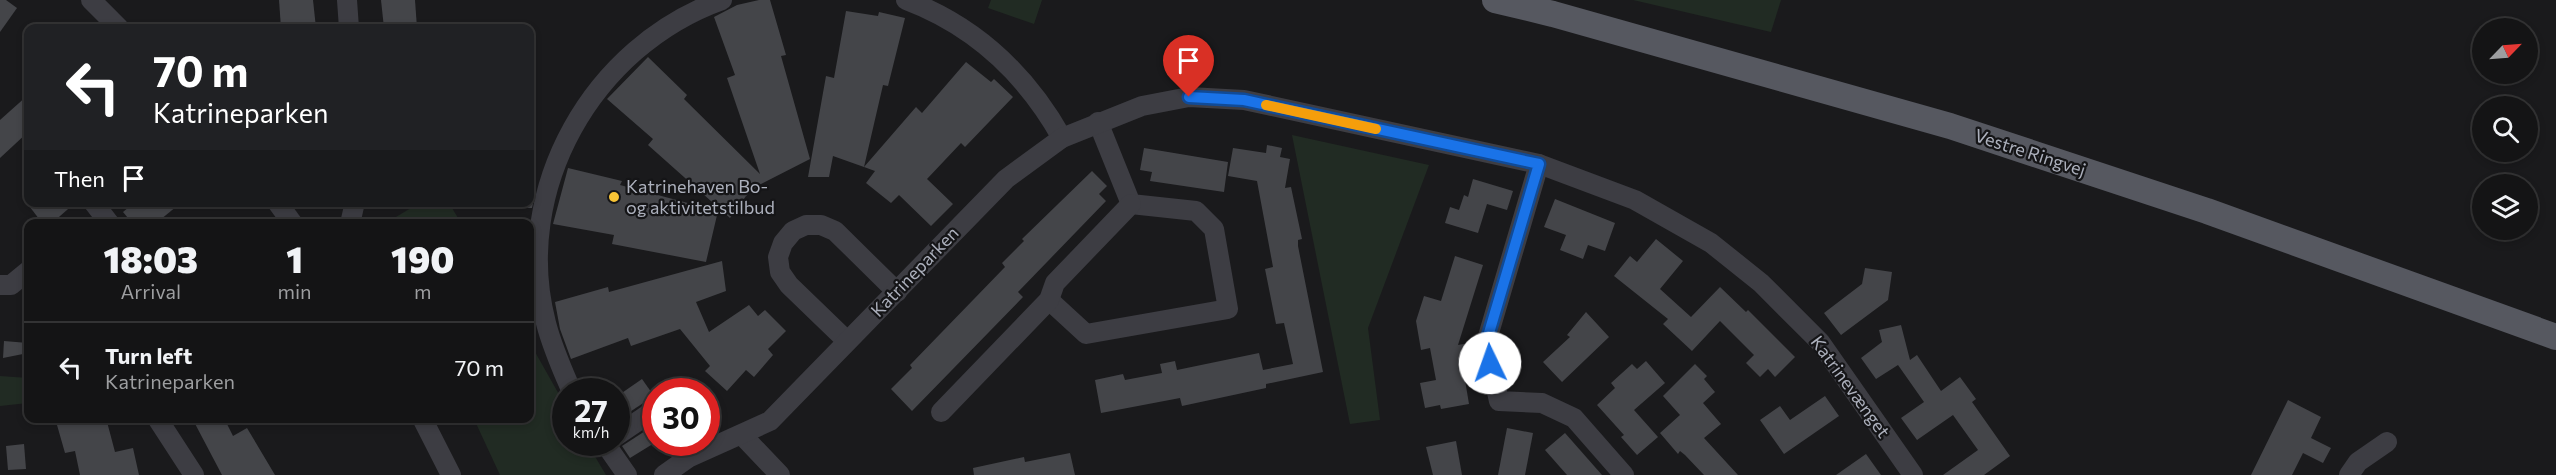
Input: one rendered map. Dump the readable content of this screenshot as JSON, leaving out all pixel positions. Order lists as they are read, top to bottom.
{
  "streets": {
    "main road": ["Vestre Ringvej"],
    "street": ["Katrineparken", "Katrinevænget"]
  },
  "crossings": [
    ["Katrineparken", "Katrinevænget"]
  ],
  "places": ["Katrinehaven Bo- og aktivitetstilbud"],
  "north": "top right",
  "page": {
    "turn": ["70 m", "Katrineparken"],
    "then": "Then",
    "eta": [
      "18:03",
      "Arrival",
      "1",
      "min",
      "190",
      "m"
    ],
    "list": [
      {
        "name": "Turn left",
        "note": "Katrineparken",
        "value": "70 m"
      }
    ],
    "speed": "27 km/h",
    "limit": "30"
  }
}
